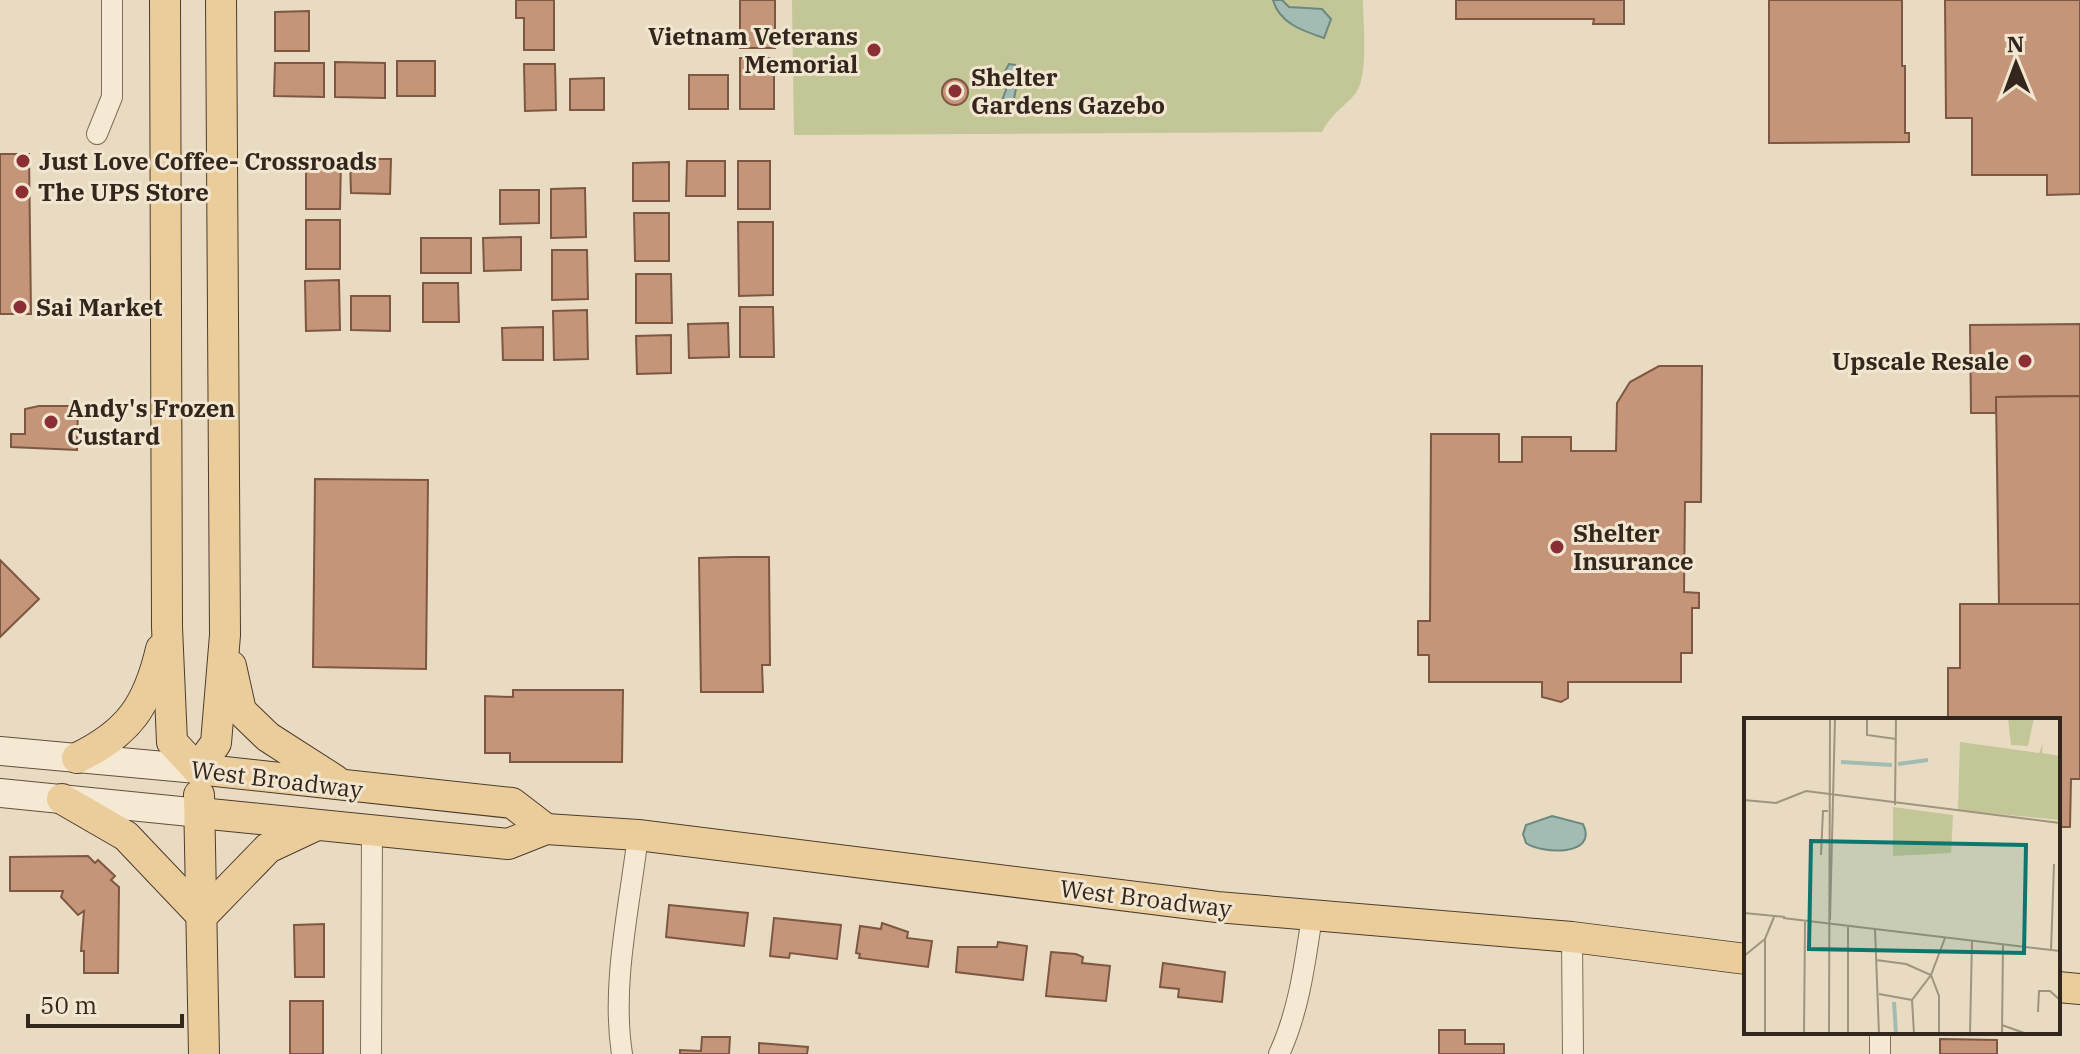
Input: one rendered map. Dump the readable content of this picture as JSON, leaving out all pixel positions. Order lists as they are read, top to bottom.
{
  "streets": {
    "main road": ["West Broadway"]
  },
  "places": [
    "Vietnam Veterans Memorial",
    "Shelter Gardens Gazebo",
    "Just Love Coffee- Crossroads",
    "The UPS Store",
    "Sai Market",
    "Upscale Resale",
    "Andy's Frozen Custard",
    "Shelter Insurance"
  ],
  "scale_bar": "50 m",
  "north": "top"
}
